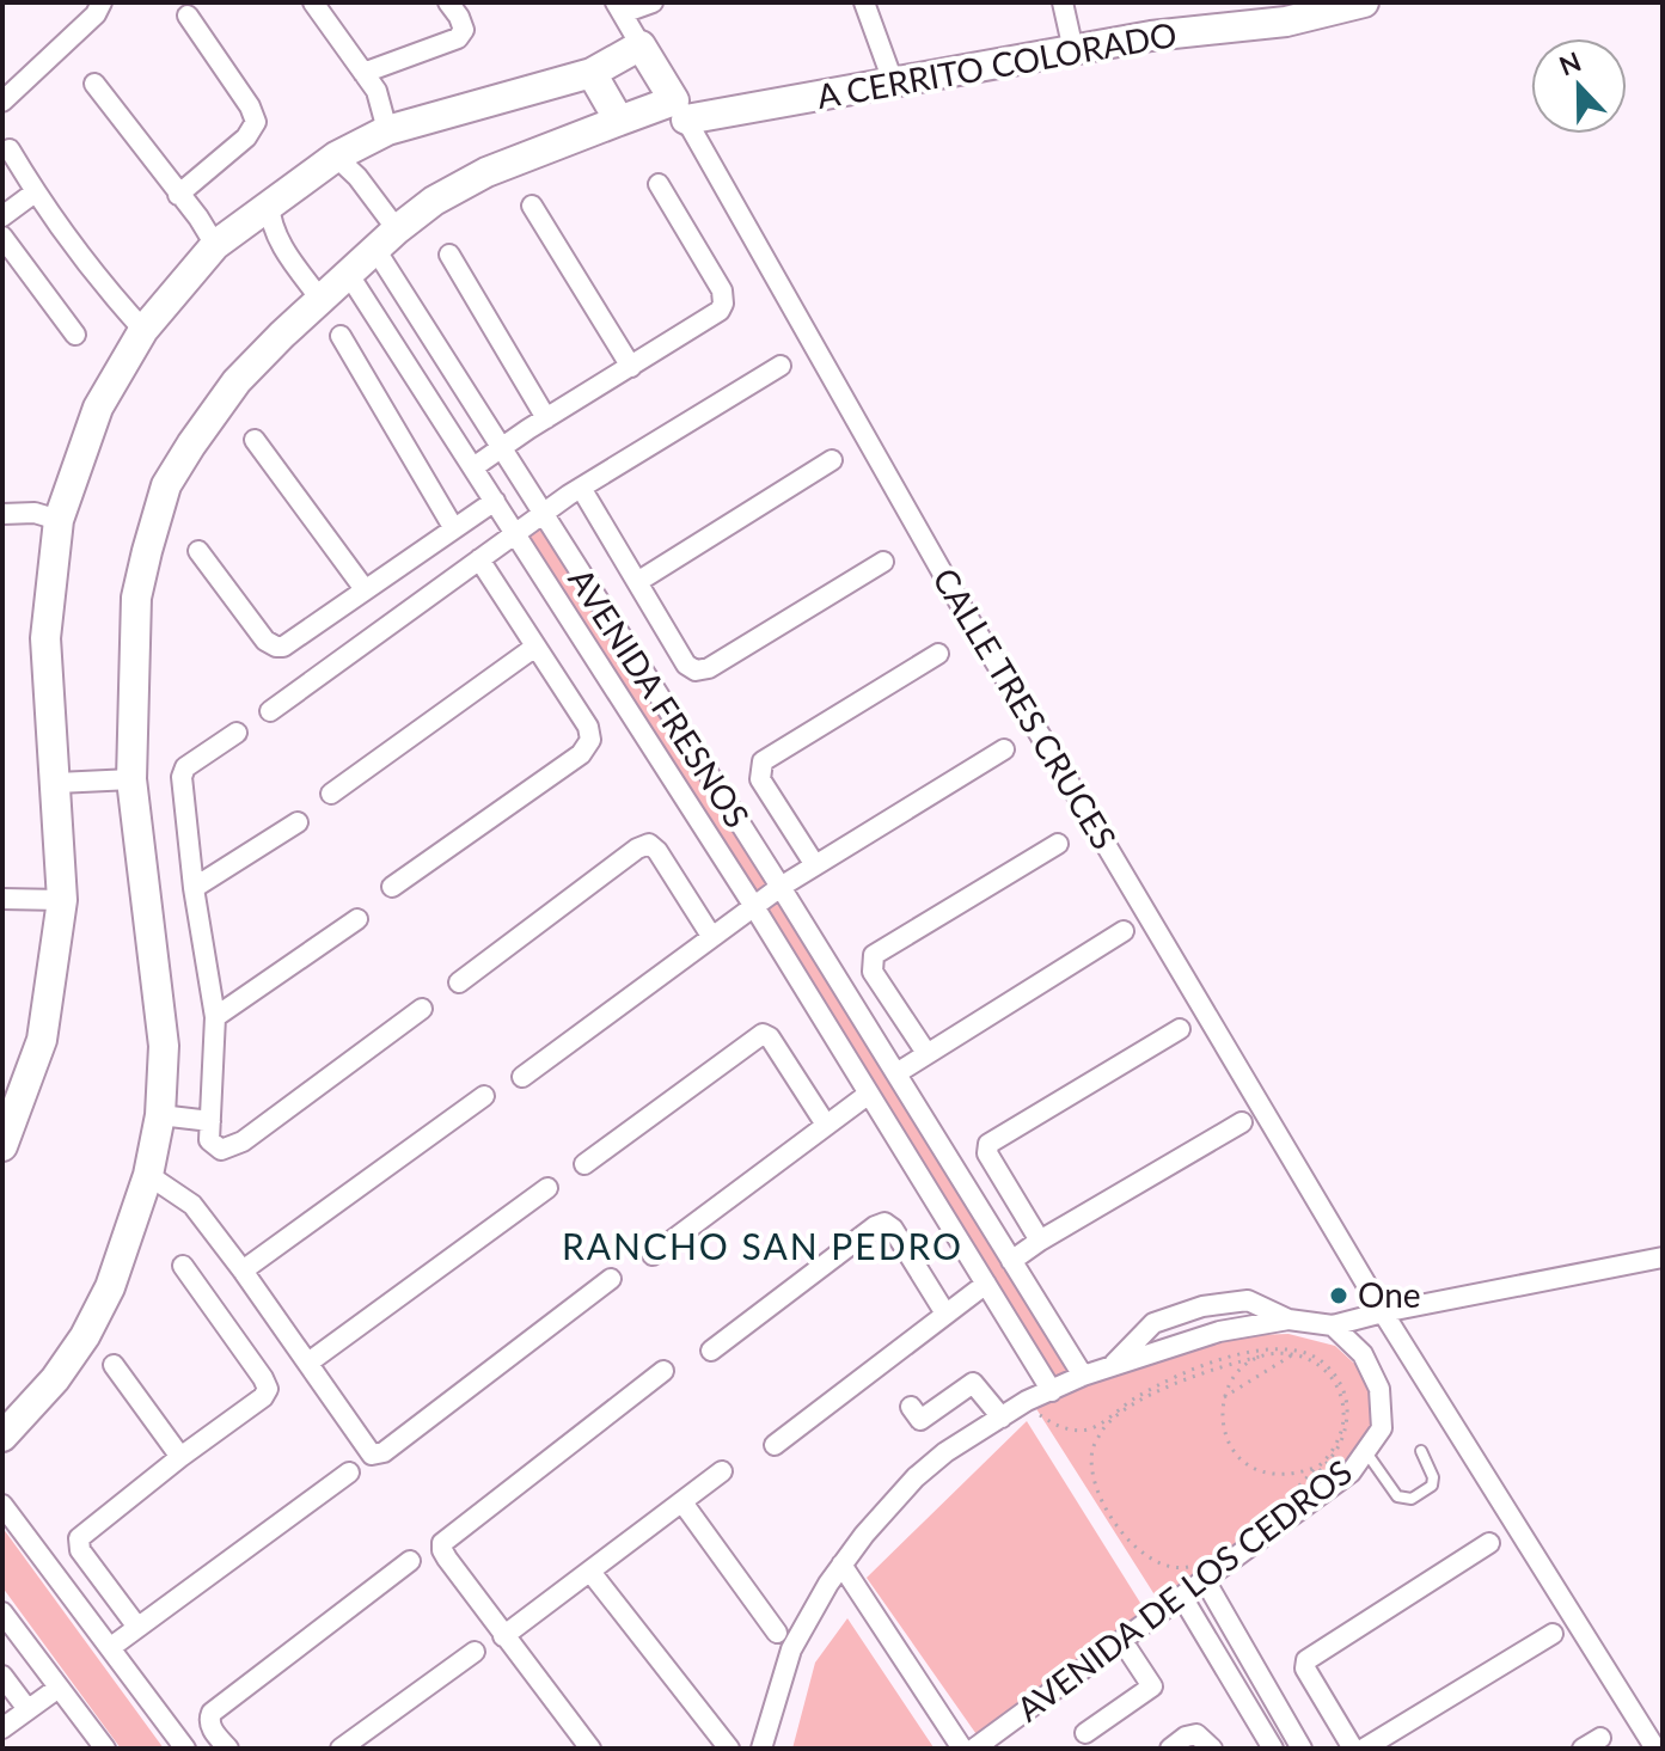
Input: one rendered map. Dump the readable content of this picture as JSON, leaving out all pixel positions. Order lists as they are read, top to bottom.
{
  "streets": {
    "main road": ["A CERRITO COLORADO"],
    "street": ["AVENIDA FRESNOS", "CALLE TRES CRUCES", "AVENIDA DE LOS CEDROS"]
  },
  "crossings": [
    ["A CERRITO COLORADO", "AVENIDA FRESNOS"],
    ["A CERRITO COLORADO", "CALLE TRES CRUCES"]
  ],
  "districts": ["RANCHO SAN PEDRO"],
  "places": ["One"],
  "north": "top"
}
